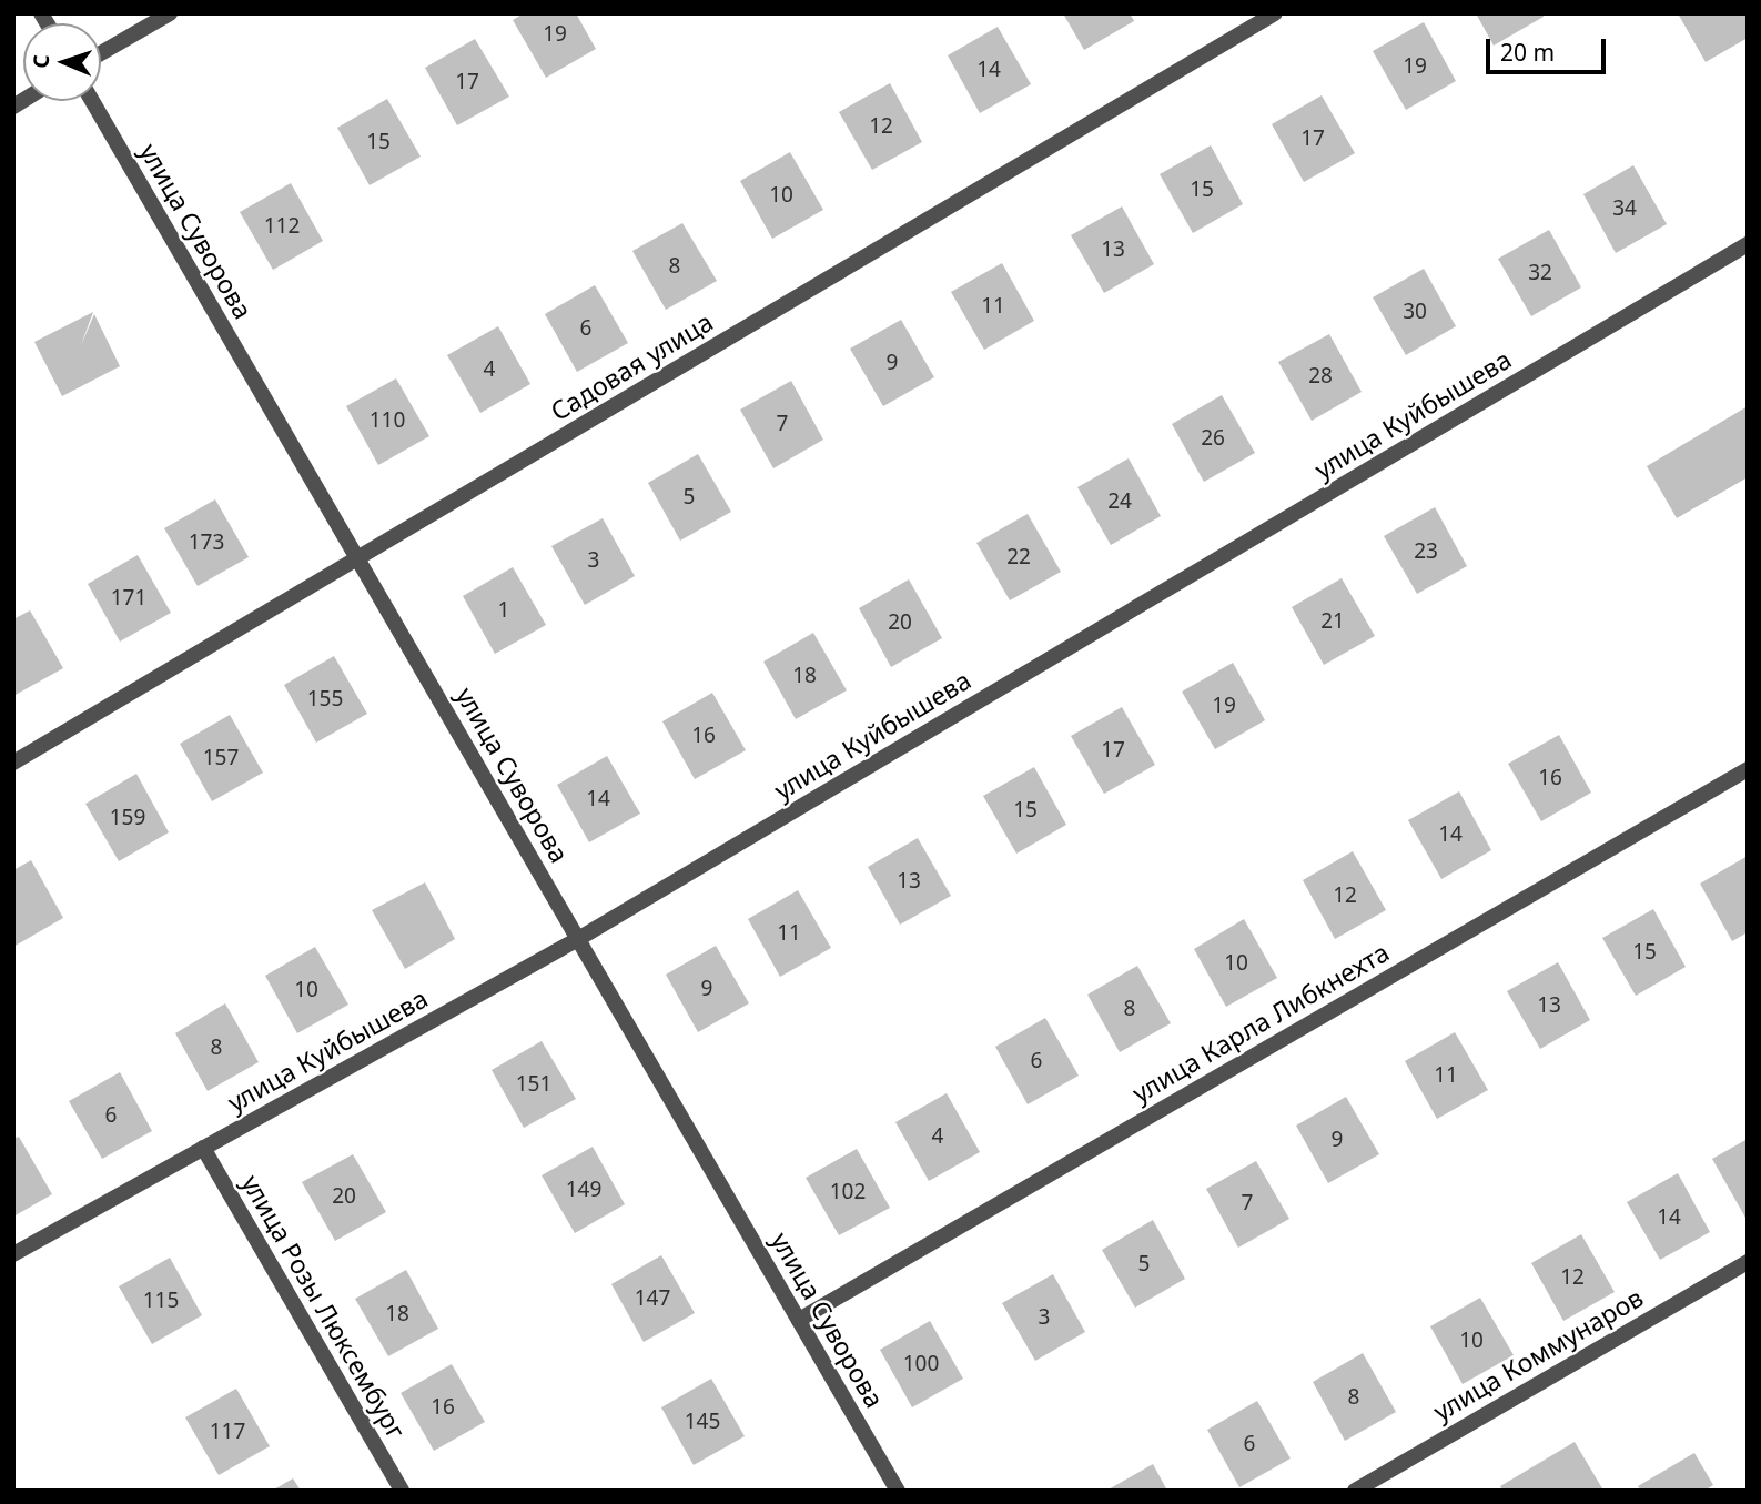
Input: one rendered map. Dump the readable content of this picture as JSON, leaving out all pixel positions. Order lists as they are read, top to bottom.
{
  "streets": {
    "street": [
      "улица Суворова",
      "Садовая улица",
      "улица Куйбышева",
      "улица Карла Либкнехта",
      "улица Розы Люксембург",
      "улица Коммунаров"
    ]
  },
  "crossings": [
    ["улица Суворова", "Садовая улица"],
    ["улица Суворова", "улица Куйбышева"],
    ["улица Суворова", "улица Карла Либкнехта"],
    ["улица Куйбышева", "улица Розы Люксембург"]
  ],
  "house_numbers": [
    "19",
    "19",
    "14",
    "17",
    "12",
    "17",
    "15",
    "15",
    "10",
    "34",
    "112",
    "13",
    "8",
    "32",
    "11",
    "30",
    "6",
    "9",
    "4",
    "28",
    "110",
    "7",
    "26",
    "5",
    "24",
    "173",
    "23",
    "22",
    "3",
    "171",
    "1",
    "21",
    "20",
    "18",
    "155",
    "19",
    "16",
    "17",
    "157",
    "16",
    "14",
    "15",
    "159",
    "14",
    "13",
    "12",
    "11",
    "15",
    "10",
    "9",
    "10",
    "13",
    "8",
    "8",
    "6",
    "11",
    "151",
    "6",
    "4",
    "9",
    "149",
    "102",
    "20",
    "7",
    "14",
    "5",
    "12",
    "147",
    "115",
    "18",
    "3",
    "10",
    "100",
    "8",
    "16",
    "145",
    "117",
    "6"
  ],
  "scale_bar": "20 m",
  "north": "left"
}
